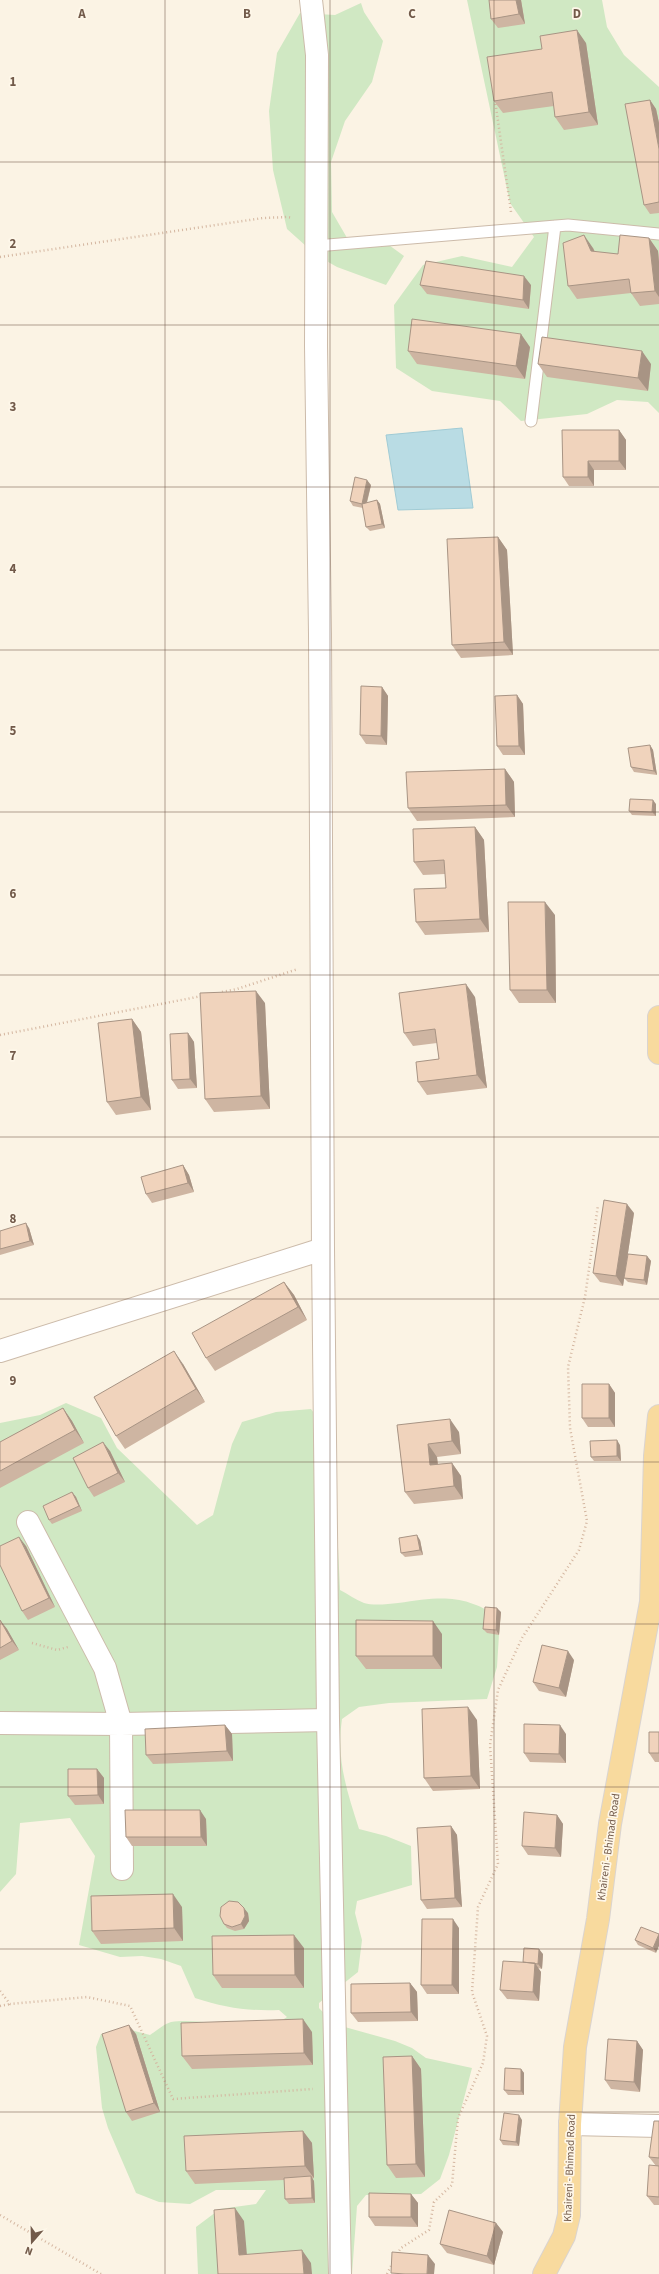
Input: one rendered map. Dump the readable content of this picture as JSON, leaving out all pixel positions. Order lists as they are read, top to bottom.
{
  "streets": {
    "main road": ["Khaireni - Bhimad Road"]
  },
  "north": "bottom",
  "grid": {
    "columns": [
      "A",
      "B",
      "C",
      "D"
    ],
    "rows": [
      "1",
      "2",
      "3",
      "4",
      "5",
      "6",
      "7",
      "8",
      "9"
    ]
  }
}
